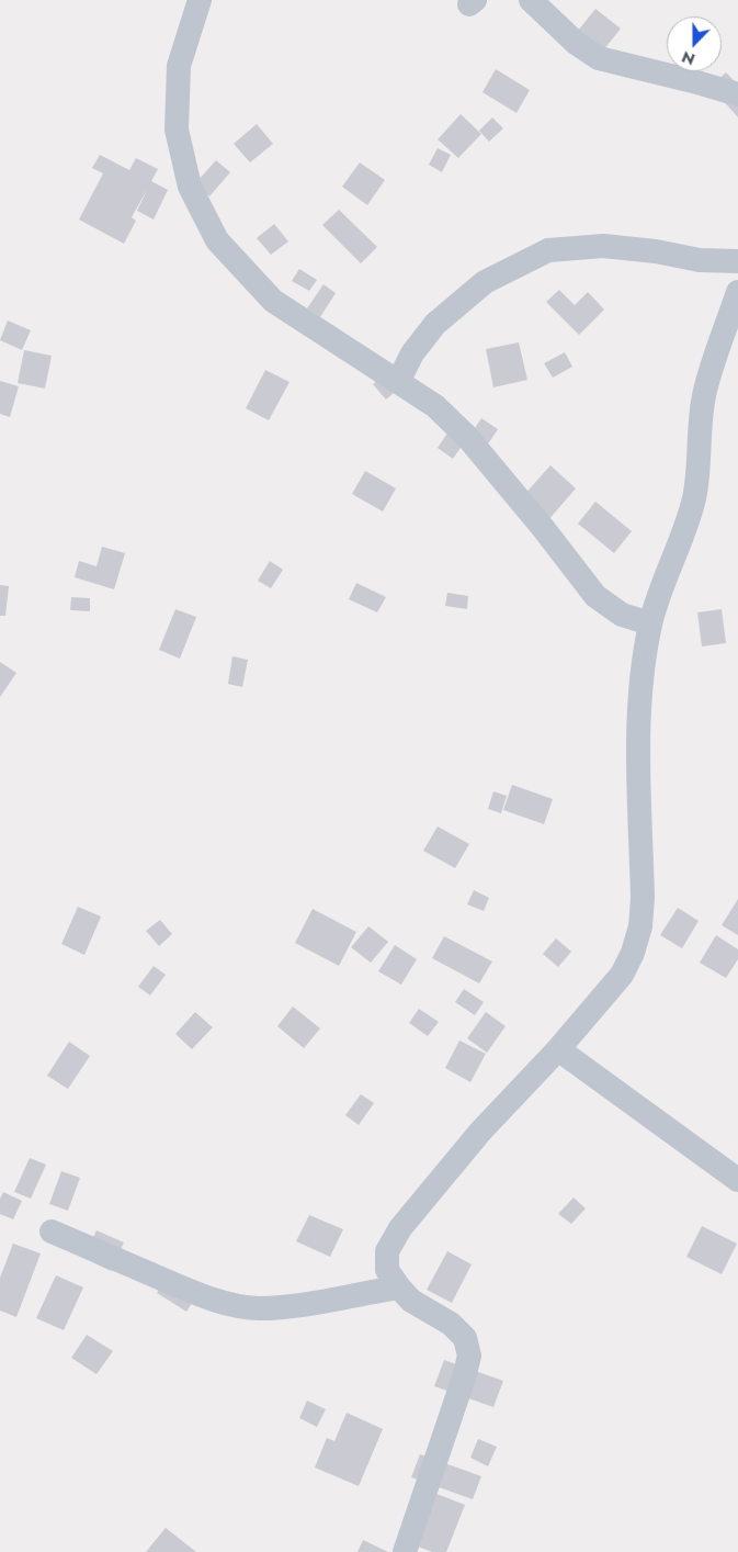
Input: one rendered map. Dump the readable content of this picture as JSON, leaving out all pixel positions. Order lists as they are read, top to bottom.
{
  "north": "bottom"
}
